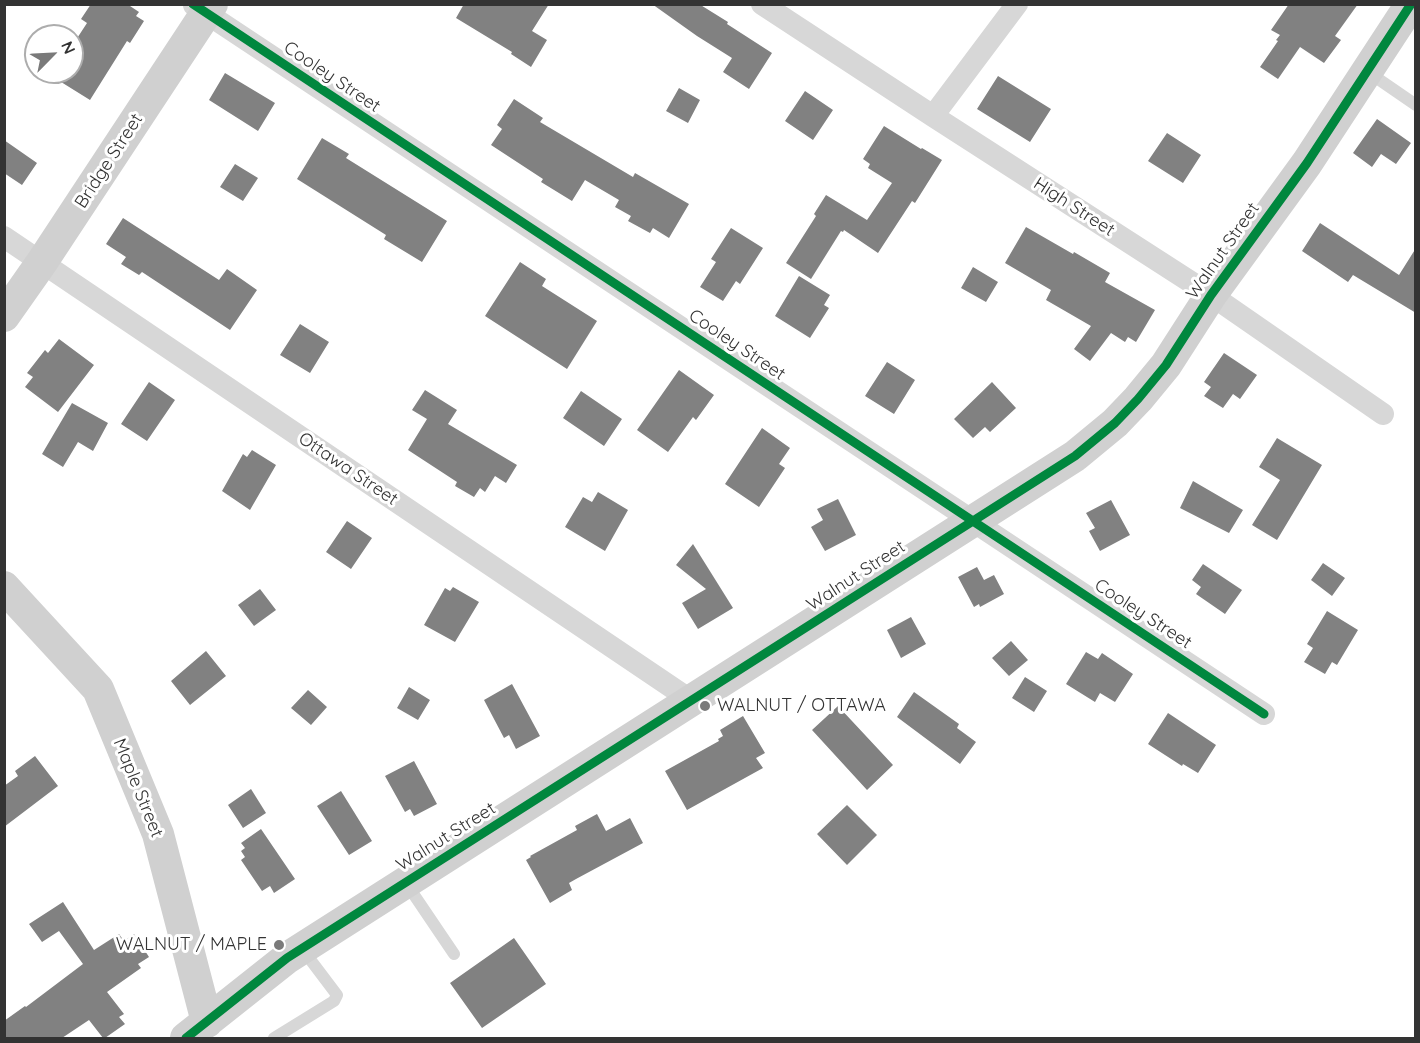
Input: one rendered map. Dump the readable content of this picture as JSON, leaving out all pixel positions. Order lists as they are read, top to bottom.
{
  "streets": {
    "street": [
      "Cooley Street",
      "Bridge Street",
      "High Street",
      "Walnut Street",
      "Ottawa Street",
      "Maple Street"
    ]
  },
  "crossings": [
    ["Cooley Street", "Bridge Street"],
    ["Cooley Street", "Walnut Street"],
    ["Bridge Street", "Ottawa Street"],
    ["High Street", "Walnut Street"],
    ["Walnut Street", "Ottawa Street"],
    ["Walnut Street", "Maple Street"]
  ],
  "places": ["WALNUT / OTTAWA", "WALNUT / MAPLE"],
  "north": "top right"
}
